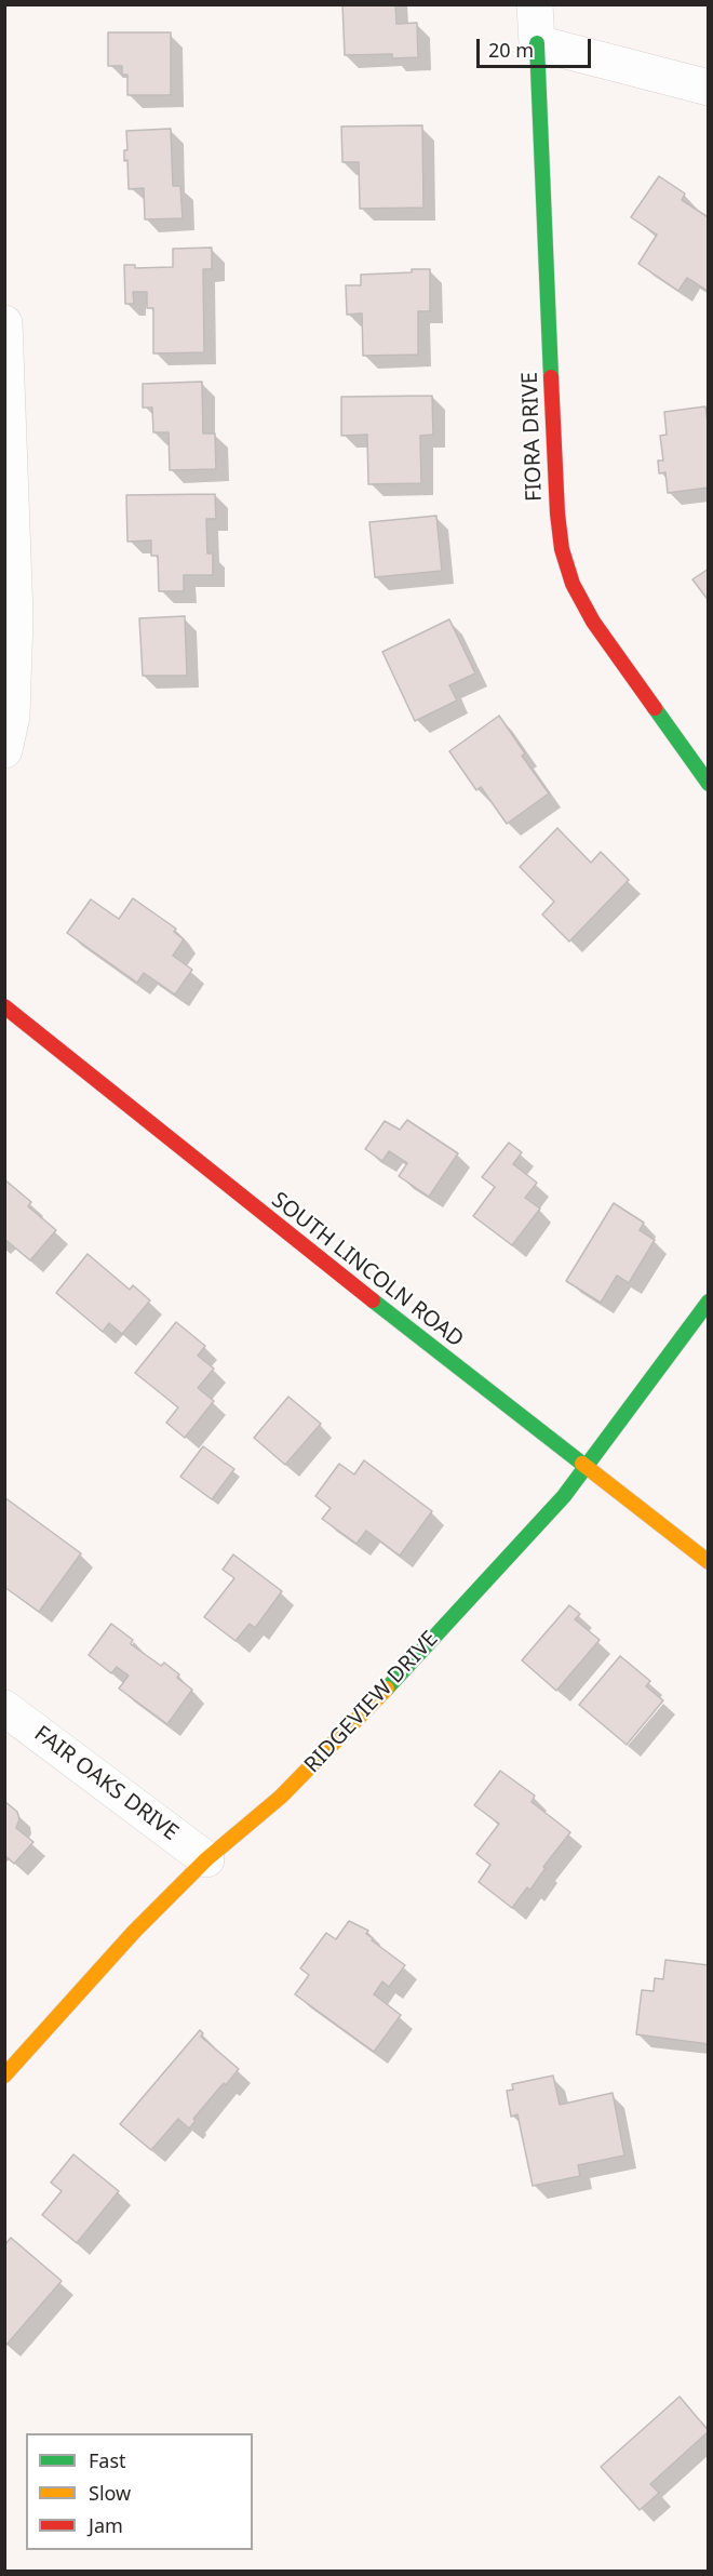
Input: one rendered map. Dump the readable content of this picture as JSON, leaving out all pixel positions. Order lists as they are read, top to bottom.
{
  "streets": {
    "street": [
      "FIORA DRIVE",
      "SOUTH LINCOLN ROAD",
      "RIDGEVIEW DRIVE",
      "FAIR OAKS DRIVE"
    ]
  },
  "crossings": [
    ["SOUTH LINCOLN ROAD", "RIDGEVIEW DRIVE"],
    ["RIDGEVIEW DRIVE", "FAIR OAKS DRIVE"]
  ],
  "legend": ["Fast", "Slow", "Jam"],
  "scale_bar": "20 m"
}
